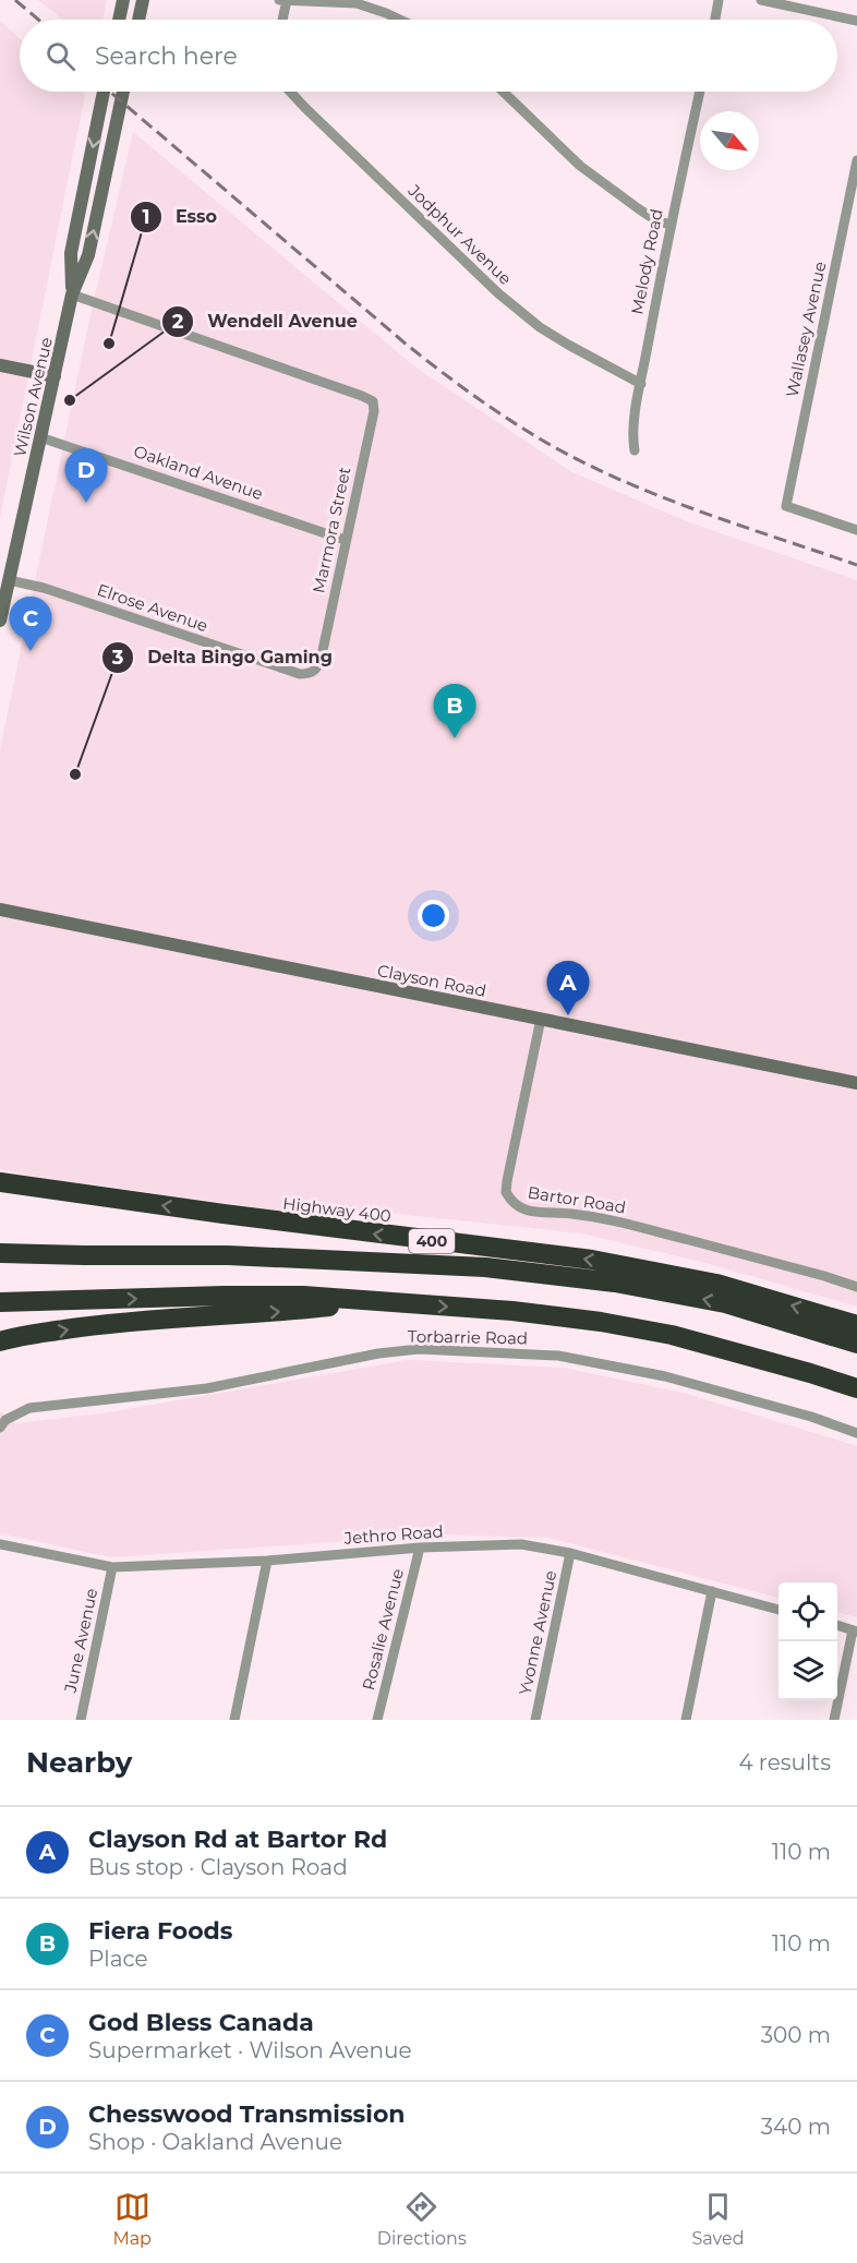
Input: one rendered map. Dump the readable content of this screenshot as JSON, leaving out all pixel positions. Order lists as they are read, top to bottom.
{
  "streets": {
    "highway": ["Highway 400", "400"],
    "street": [
      "Jodphur Avenue",
      "Melody Road",
      "Wallasey Avenue",
      "Wilson Avenue",
      "Oakland Avenue",
      "Marmora Street",
      "Elrose Avenue",
      "Clayson Road",
      "Bartor Road",
      "Torbarrie Road",
      "Jethro Road",
      "Rosalie Avenue",
      "Yvonne Avenue",
      "June Avenue"
    ]
  },
  "crossings": [
    ["Jodphur Avenue", "Melody Road"],
    ["Wilson Avenue", "Oakland Avenue"],
    ["Wilson Avenue", "Marmora Street"],
    ["Wilson Avenue", "Elrose Avenue"],
    ["Oakland Avenue", "Marmora Street"],
    ["Marmora Street", "Elrose Avenue"],
    ["Clayson Road", "Bartor Road"],
    ["Jethro Road", "Rosalie Avenue"],
    ["Jethro Road", "Yvonne Avenue"],
    ["Jethro Road", "June Avenue"]
  ],
  "places": ["Esso", "Wendell Avenue", "Delta Bingo Gaming"],
  "north": "bottom right",
  "page": {
    "search": "Search here",
    "pins": [
      "D",
      "C",
      "B",
      "A"
    ],
    "heading": ["Nearby", "4 results"],
    "list": [
      {
        "mark": "A",
        "name": "Clayson Rd at Bartor Rd",
        "note": "Bus stop · Clayson Road",
        "value": "110 m"
      },
      {
        "mark": "B",
        "name": "Fiera Foods",
        "note": "Place",
        "value": "110 m"
      },
      {
        "mark": "C",
        "name": "God Bless Canada",
        "note": "Supermarket · Wilson Avenue",
        "value": "300 m"
      },
      {
        "mark": "D",
        "name": "Chesswood Transmission",
        "note": "Shop · Oakland Avenue",
        "value": "340 m"
      }
    ],
    "nav": ["Map", "Directions", "Saved"]
  }
}
